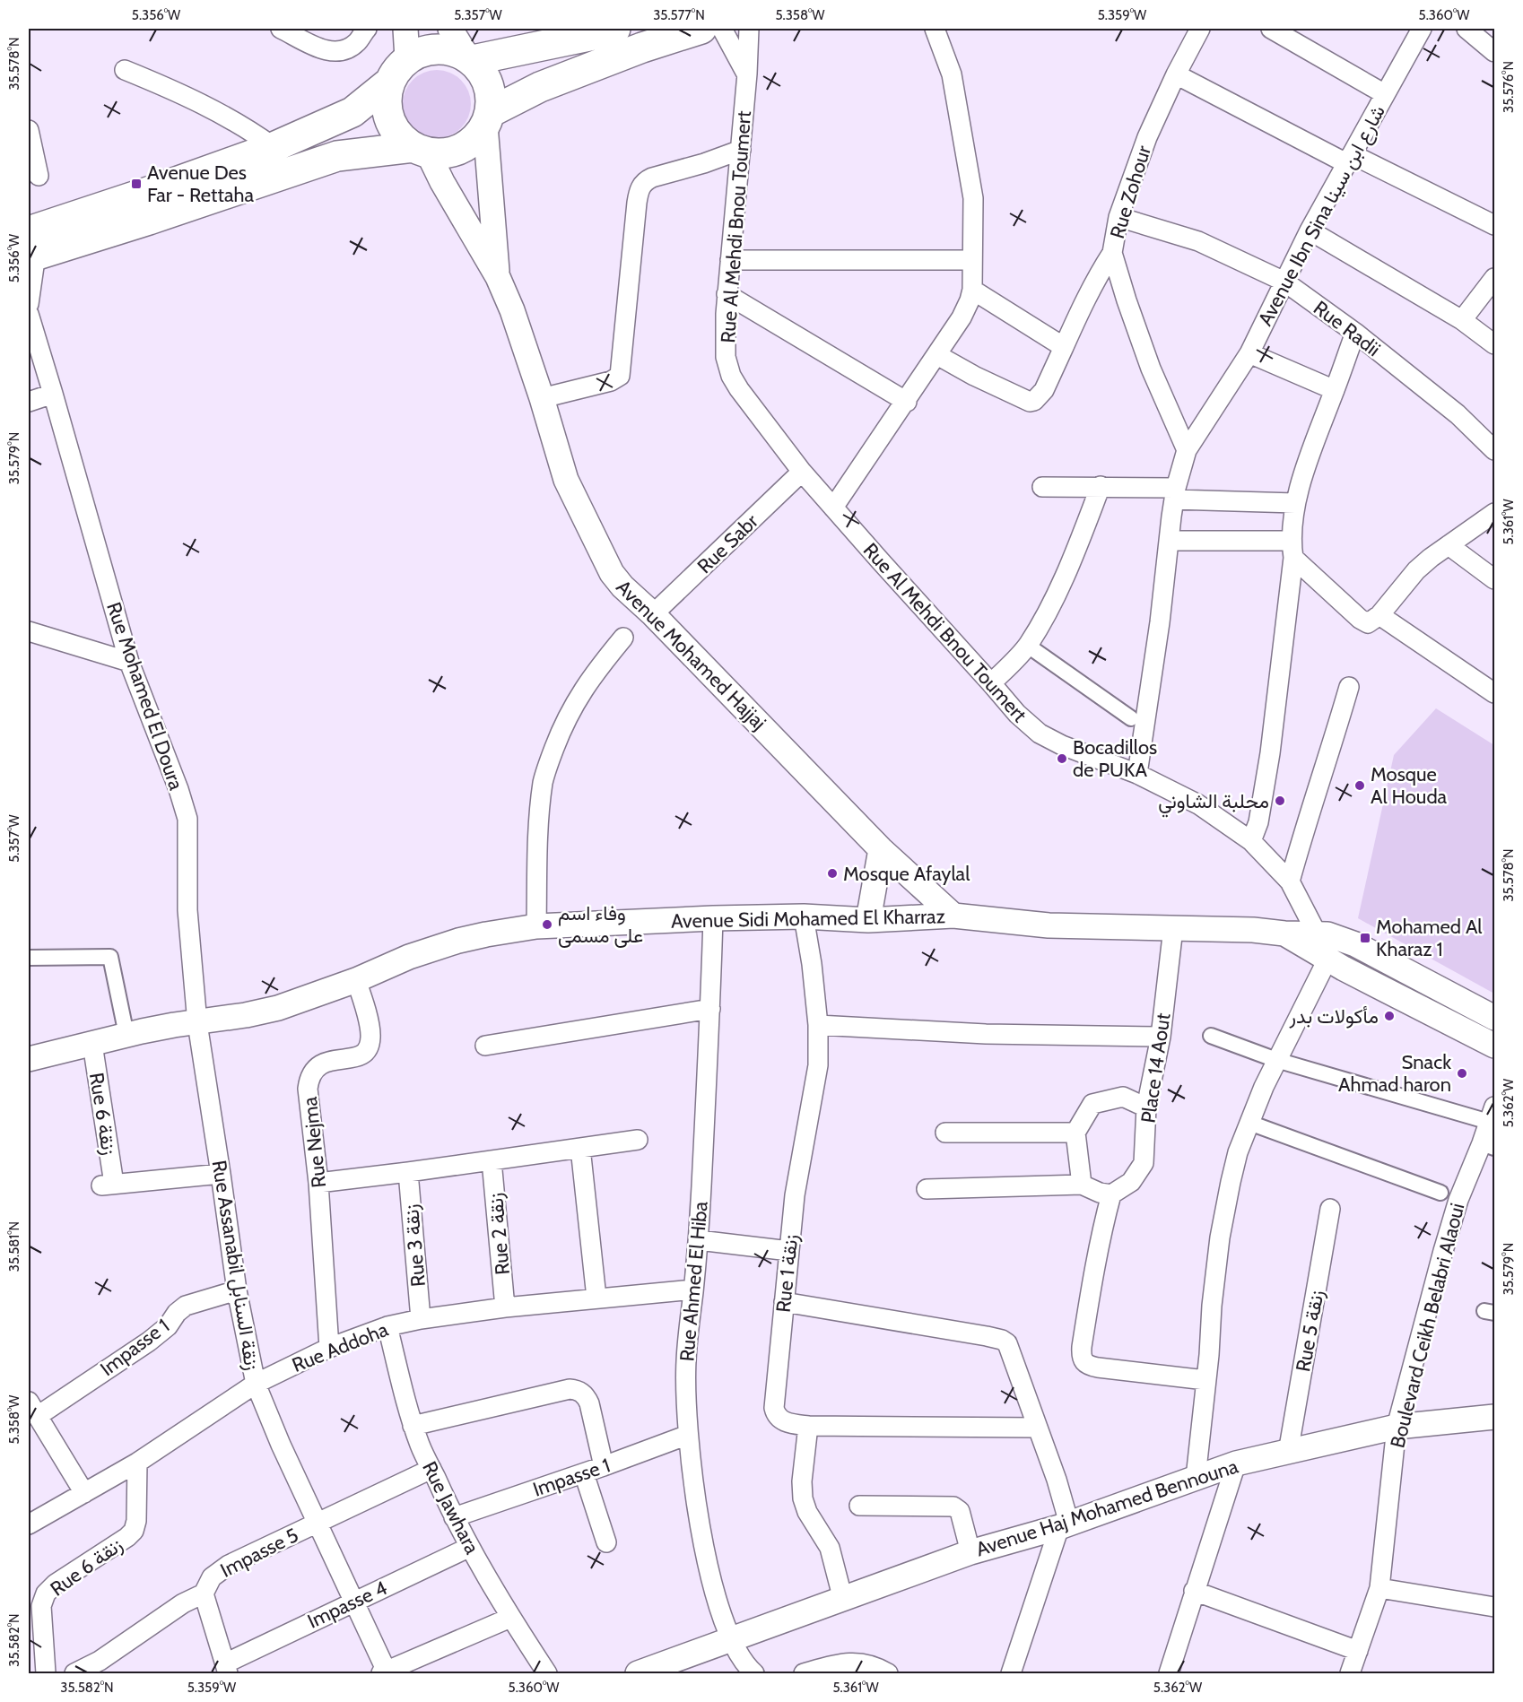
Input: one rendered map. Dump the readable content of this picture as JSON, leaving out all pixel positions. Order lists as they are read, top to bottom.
{
  "streets": {
    "street": [
      "Rue Zohour",
      "Avenue Ibn Sina شارع ابن سينا",
      "Rue Al Mehdi Bnou Toumert",
      "Rue Radii",
      "Rue Sabr",
      "Avenue Mohamed Hajjaj",
      "Rue Mohamed El Doura",
      "Avenue Sidi Mohamed El Kharraz",
      "Place 14 Aout",
      "Rue 6 زنقة",
      "Rue Nejma",
      "Rue 2 زنقة",
      "Rue 3 زنقة",
      "Rue Assanabil زنقة السنابل",
      "Rue 1 زنقة",
      "Rue Ahmed El Hiba",
      "Boulevard Ceikh Belabri Alaoui",
      "Rue 5 زنقة",
      "Impasse 1",
      "Rue Addoha",
      "Rue Jawhara",
      "Avenue Haj Mohamed Bennouna",
      "Impasse 5",
      "Impasse 4"
    ]
  },
  "crossings": [
    ["Rue Zohour", "Avenue Ibn Sina شارع ابن سينا"],
    ["Rue Zohour", "Rue Radii"],
    ["Avenue Ibn Sina شارع ابن سينا", "Rue Al Mehdi Bnou Toumert"],
    ["Avenue Ibn Sina شارع ابن سينا", "Rue Radii"],
    ["Rue Al Mehdi Bnou Toumert", "Rue Sabr"],
    ["Rue Al Mehdi Bnou Toumert", "Avenue Sidi Mohamed El Kharraz"],
    ["Rue Sabr", "Avenue Mohamed Hajjaj"],
    ["Avenue Mohamed Hajjaj", "Avenue Sidi Mohamed El Kharraz"],
    ["Rue Mohamed El Doura", "Avenue Sidi Mohamed El Kharraz"],
    ["Rue Mohamed El Doura", "Rue Assanabil زنقة السنابل"],
    ["Avenue Sidi Mohamed El Kharraz", "Place 14 Aout"],
    ["Avenue Sidi Mohamed El Kharraz", "Rue 6 زنقة"],
    ["Avenue Sidi Mohamed El Kharraz", "Rue Nejma"],
    ["Avenue Sidi Mohamed El Kharraz", "Rue Assanabil زنقة السنابل"],
    ["Avenue Sidi Mohamed El Kharraz", "Rue 1 زنقة"],
    ["Avenue Sidi Mohamed El Kharraz", "Rue Ahmed El Hiba"],
    ["Rue 6 زنقة", "Rue Assanabil زنقة السنابل"],
    ["Rue 6 زنقة", "Rue Addoha"],
    ["Rue Nejma", "Rue Addoha"],
    ["Rue 2 زنقة", "Rue Addoha"],
    ["Rue 3 زنقة", "Rue Addoha"],
    ["Rue Assanabil زنقة السنابل", "Impasse 1"],
    ["Rue Assanabil زنقة السنابل", "Rue Addoha"],
    ["Rue Assanabil زنقة السنابل", "Impasse 5"],
    ["Rue Assanabil زنقة السنابل", "Impasse 4"],
    ["Rue Ahmed El Hiba", "Impasse 1"],
    ["Rue Ahmed El Hiba", "Rue Addoha"],
    ["Rue Ahmed El Hiba", "Avenue Haj Mohamed Bennouna"],
    ["Boulevard Ceikh Belabri Alaoui", "Avenue Haj Mohamed Bennouna"],
    ["Rue 5 زنقة", "Avenue Haj Mohamed Bennouna"],
    ["Impasse 1", "Rue Jawhara"],
    ["Rue Addoha", "Rue Jawhara"],
    ["Rue Jawhara", "Impasse 5"],
    ["Rue Jawhara", "Impasse 4"]
  ],
  "places": {
    "transit": ["Avenue Des Far - Rettaha", "Mohamed Al Kharaz 1"],
    "other": [
      "Bocadillos de PUKA",
      "Mosque Al Houda",
      "محلبة الشاوني",
      "Mosque Afaylal",
      "وفاء اسم على مسمى",
      "مأكولات بدر",
      "Snack Ahmad haron"
    ]
  },
  "coordinates": [
    "5.356°W",
    "5.357°W",
    "35.577°N",
    "5.358°W",
    "5.359°W",
    "5.360°W",
    "35.578°N",
    "35.576°N",
    "35.579°N",
    "5.361°W",
    "5.362°W",
    "35.581°N",
    "35.582°N"
  ]
}
